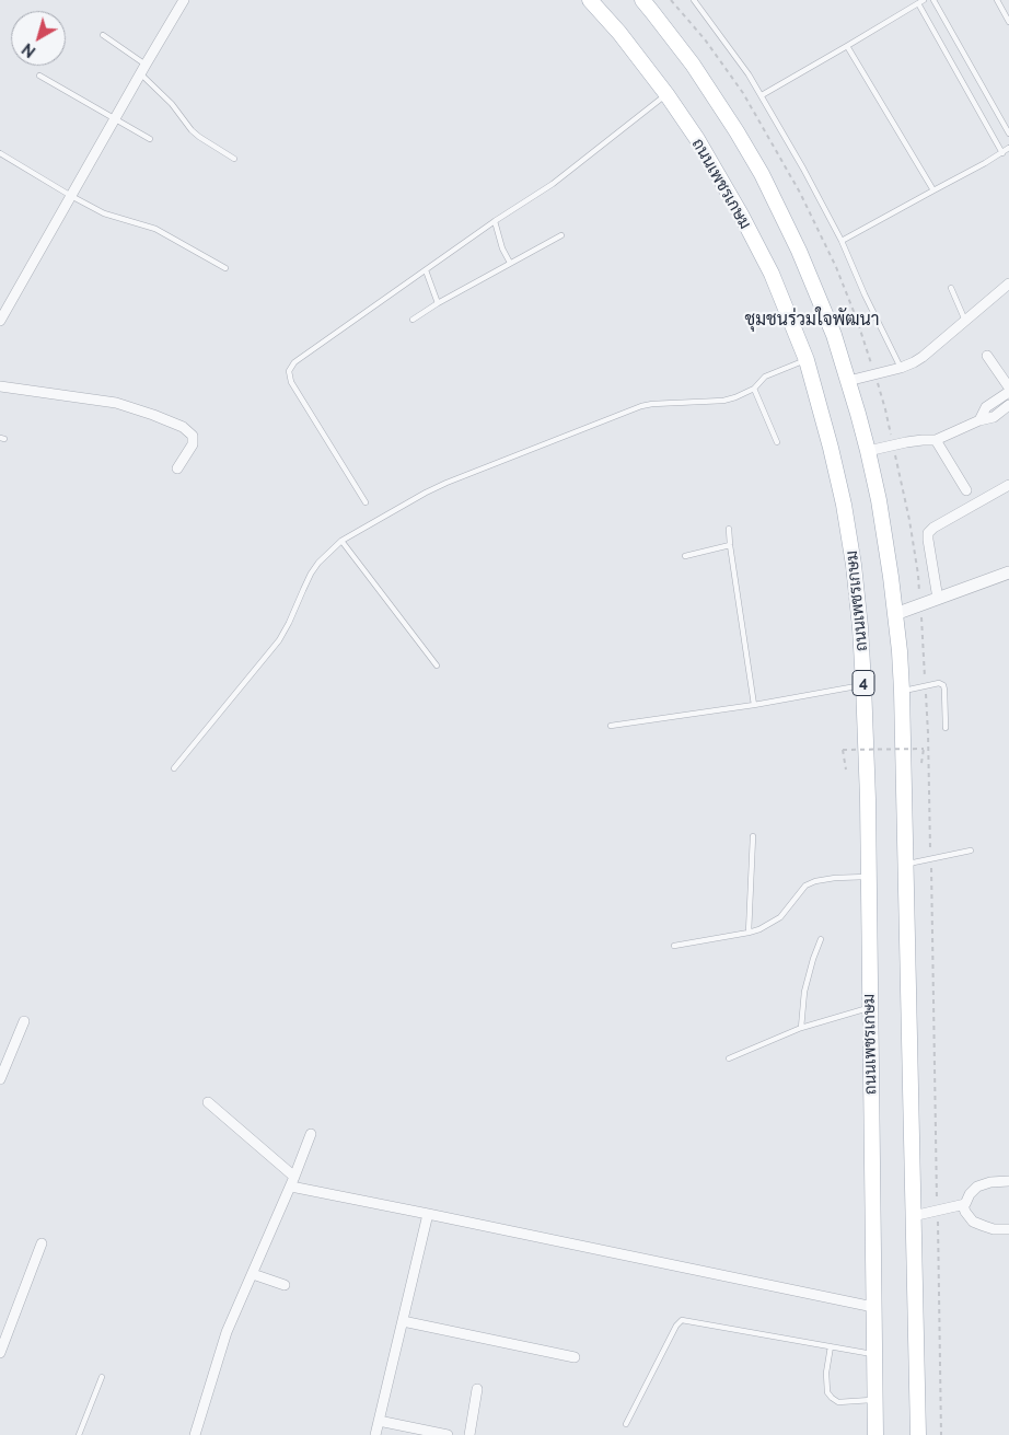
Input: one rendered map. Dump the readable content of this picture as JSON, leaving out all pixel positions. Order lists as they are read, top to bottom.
{
  "streets": {
    "main road": ["ถนนเพชรเกษม", "4"]
  },
  "districts": ["ชุมชนร่วมใจพัฒนา"],
  "north": "bottom left"
}
